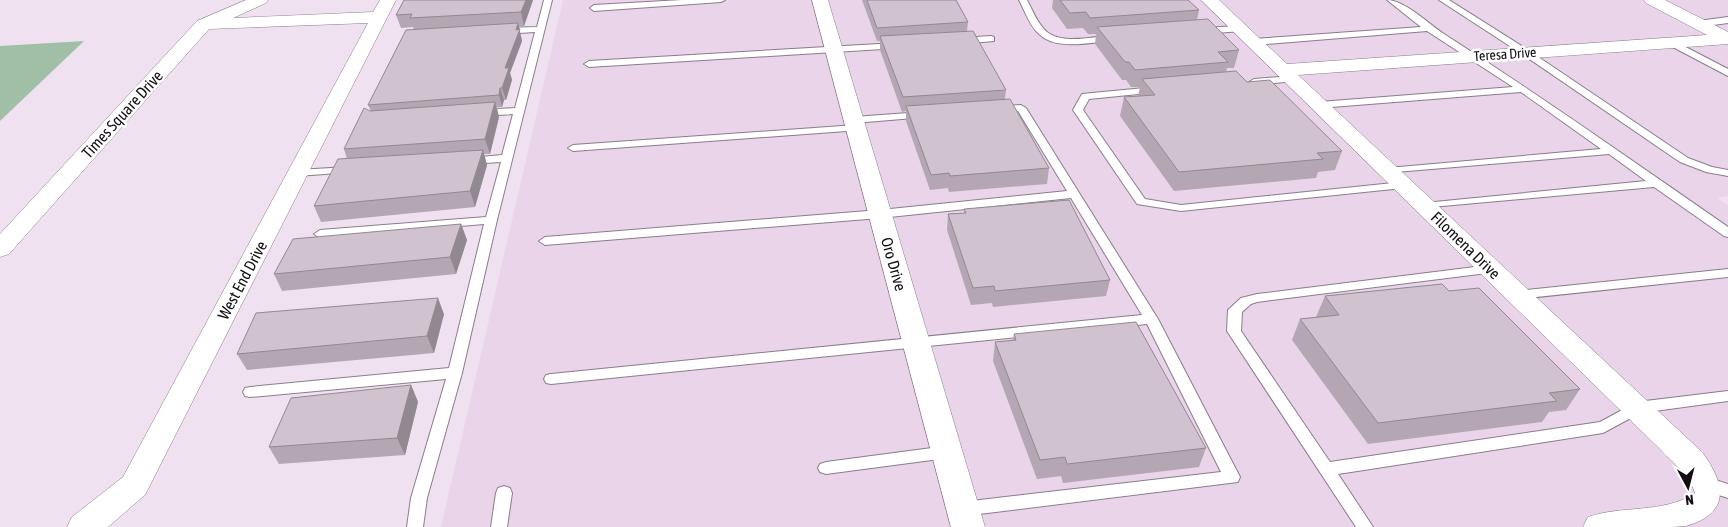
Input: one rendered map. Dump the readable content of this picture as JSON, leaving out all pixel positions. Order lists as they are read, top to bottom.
{
  "streets": {
    "street": [
      "Teresa Drive",
      "Times Square Drive",
      "Filomena Drive",
      "Oro Drive",
      "West End Drive"
    ]
  },
  "crossings": [
    ["Teresa Drive", "Filomena Drive"],
    ["Times Square Drive", "West End Drive"]
  ],
  "north": "bottom"
}
